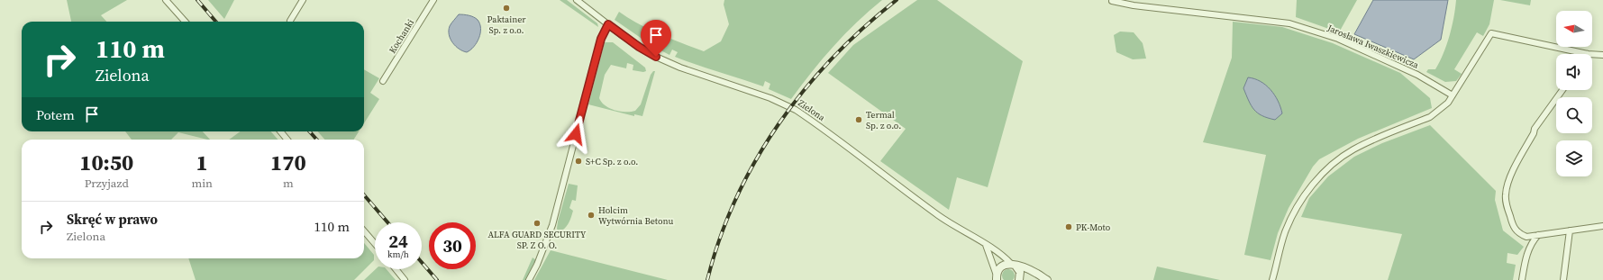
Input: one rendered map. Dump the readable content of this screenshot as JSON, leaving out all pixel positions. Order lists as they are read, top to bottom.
{
  "streets": {
    "street": ["Kochanki", "Jarosława Iwaszkiewicza", "Zielona"]
  },
  "places": [
    "Paktainer Sp. z o.o.",
    "Termal Sp. z o.o.",
    "S+C Sp. z o.o.",
    "Holcim Wytwórnia Betonu",
    "ALFA GUARD SECURITY SP. Z O. O.",
    "PK-Moto"
  ],
  "north": "left",
  "page": {
    "turn": ["110 m", "Zielona"],
    "then": "Potem",
    "eta": [
      "10:50",
      "Przyjazd",
      "1",
      "min",
      "170",
      "m"
    ],
    "list": [
      {
        "name": "Skręć w prawo",
        "note": "Zielona",
        "value": "110 m"
      }
    ],
    "speed": "24 km/h",
    "limit": "30"
  }
}
